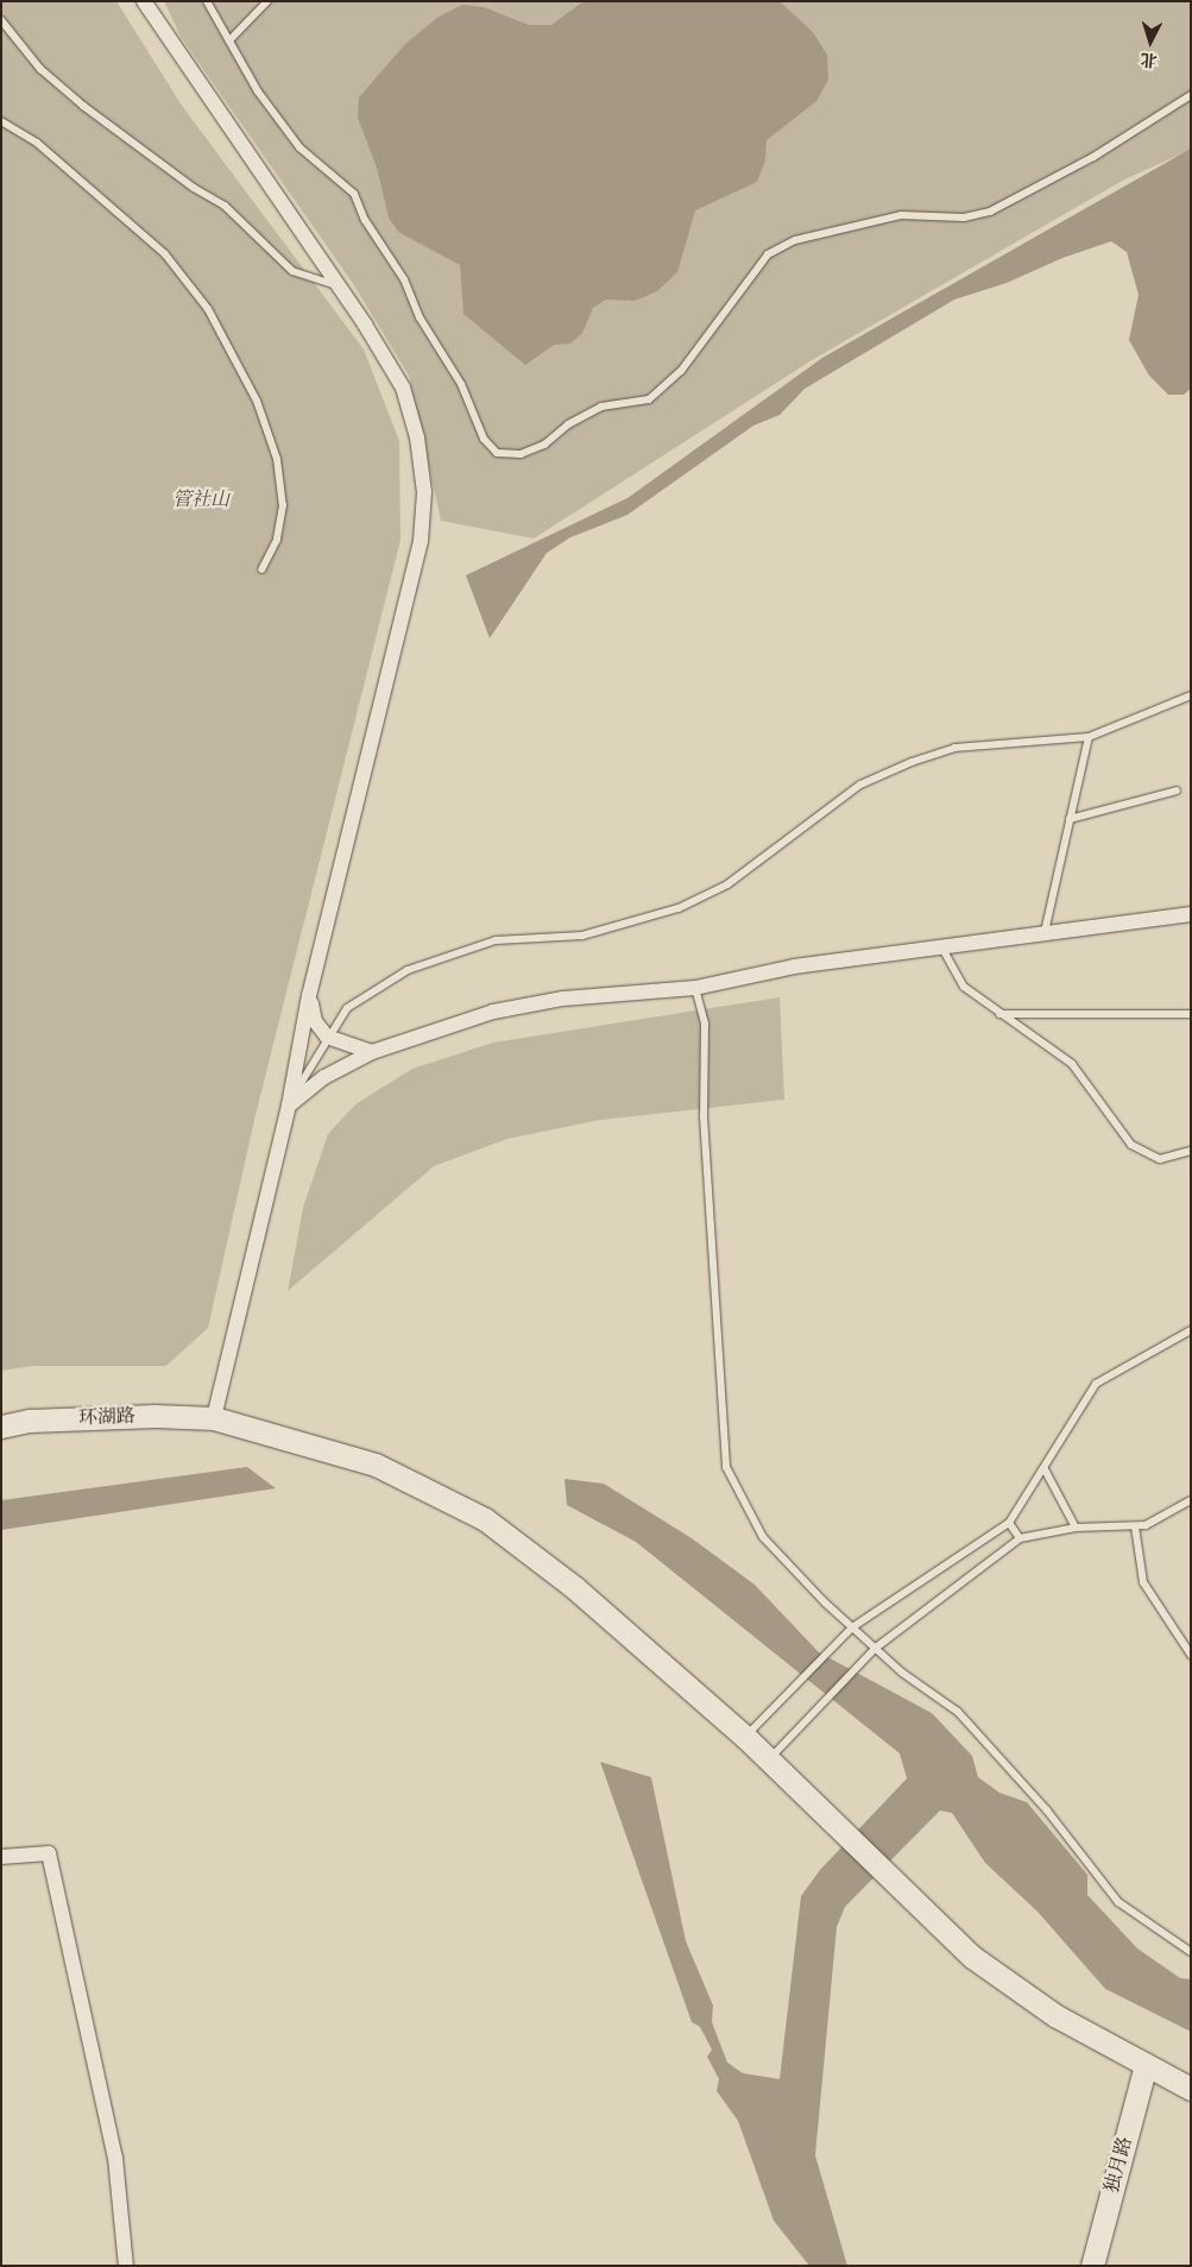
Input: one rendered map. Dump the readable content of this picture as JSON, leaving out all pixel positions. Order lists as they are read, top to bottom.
{
  "streets": {
    "street": ["环湖路", "独月路"]
  },
  "crossings": [
    ["环湖路", "独月路"]
  ],
  "parks": ["管社山"],
  "north": "bottom"
}
